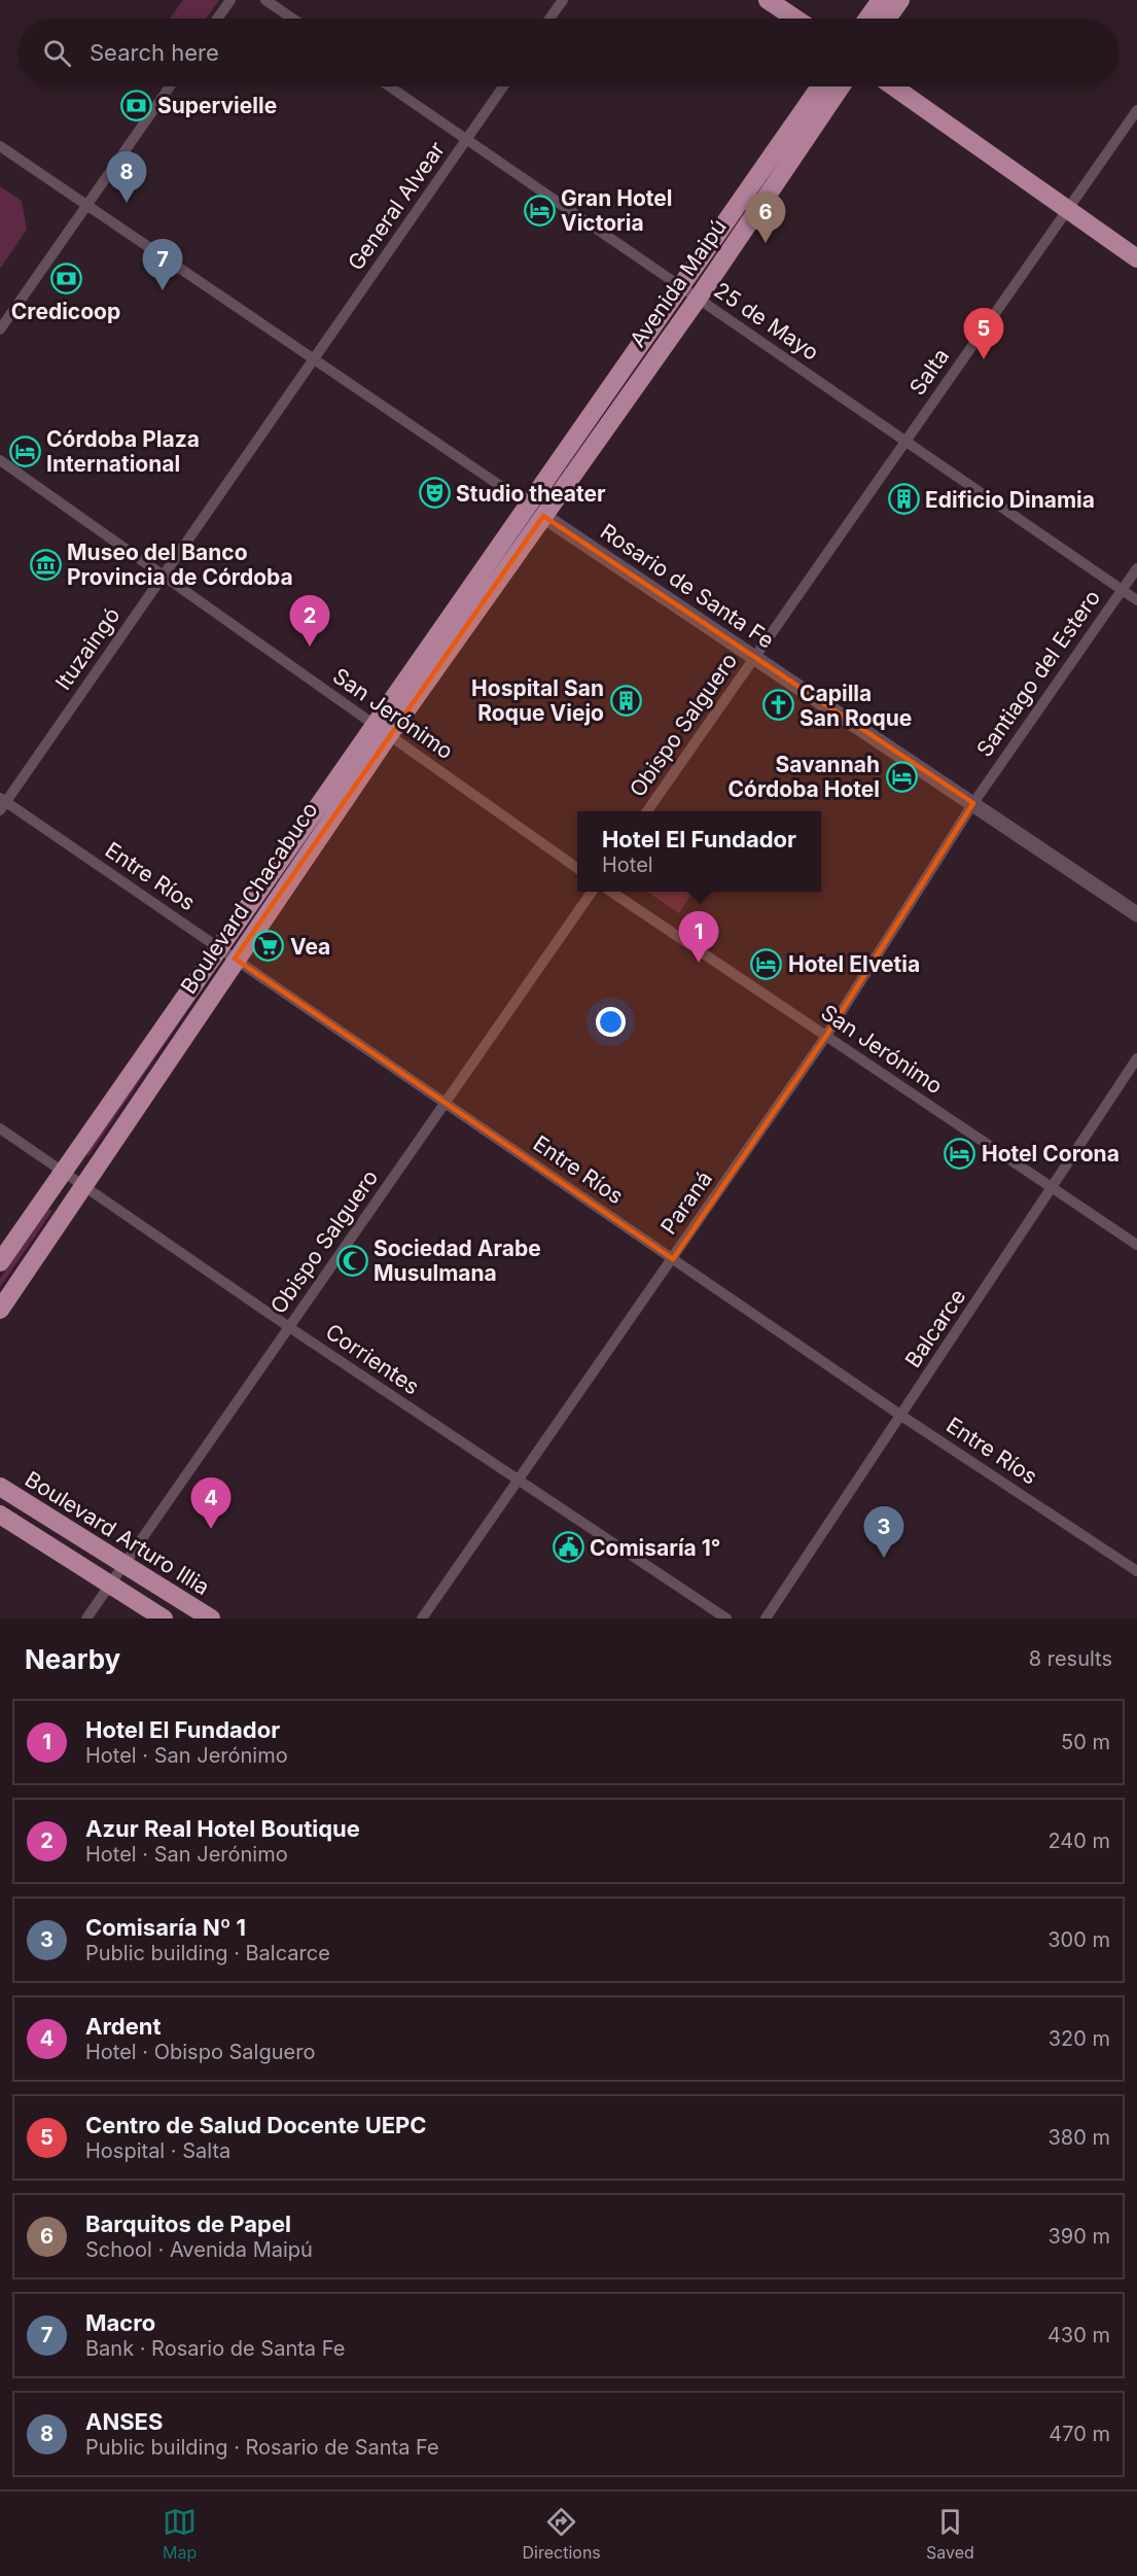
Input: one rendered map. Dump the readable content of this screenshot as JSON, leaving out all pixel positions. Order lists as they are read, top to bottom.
{
  "streets": {
    "main road": ["Avenida Maipú", "Boulevard Chacabuco", "Boulevard Arturo Illia"],
    "street": [
      "General Alvear",
      "25 de Mayo",
      "Salta",
      "Rosario de Santa Fe",
      "Ituzaingó",
      "Santiago del Estero",
      "San Jerónimo",
      "Obispo Salguero",
      "Entre Ríos",
      "Paraná",
      "Balcarce",
      "Corrientes"
    ]
  },
  "crossings": [
    ["General Alvear", "25 de Mayo"],
    ["General Alvear", "Rosario de Santa Fe"],
    ["General Alvear", "Ituzaingó"],
    ["Avenida Maipú", "25 de Mayo"],
    ["Avenida Maipú", "Rosario de Santa Fe"],
    ["Avenida Maipú", "Boulevard Chacabuco"],
    ["25 de Mayo", "Salta"],
    ["25 de Mayo", "Santiago del Estero"],
    ["Salta", "Rosario de Santa Fe"],
    ["Salta", "Obispo Salguero"],
    ["Rosario de Santa Fe", "Ituzaingó"],
    ["Rosario de Santa Fe", "Santiago del Estero"],
    ["Rosario de Santa Fe", "Obispo Salguero"],
    ["Rosario de Santa Fe", "Boulevard Chacabuco"],
    ["Rosario de Santa Fe", "Paraná"],
    ["Ituzaingó", "San Jerónimo"],
    ["Ituzaingó", "Entre Ríos"],
    ["Santiago del Estero", "Paraná"],
    ["San Jerónimo", "Boulevard Chacabuco"],
    ["San Jerónimo", "Paraná"],
    ["San Jerónimo", "Balcarce"],
    ["Obispo Salguero", "Entre Ríos"],
    ["Obispo Salguero", "Corrientes"],
    ["Obispo Salguero", "Boulevard Arturo Illia"],
    ["Entre Ríos", "Boulevard Chacabuco"],
    ["Entre Ríos", "Paraná"],
    ["Entre Ríos", "Balcarce"],
    ["Boulevard Chacabuco", "Corrientes"],
    ["Paraná", "Corrientes"]
  ],
  "places": {
    "bank": ["Supervielle", "Credicoop"],
    "hotel": [
      "Gran Hotel Victoria",
      "Córdoba Plaza International",
      "Savannah Córdoba Hotel",
      "Hotel Elvetia",
      "Hotel Corona"
    ],
    "theatre": ["Studio theater"],
    "building": ["Edificio Dinamia", "Hospital San Roque Viejo"],
    "museum": ["Museo del Banco Provincia de Córdoba"],
    "church": ["Capilla San Roque"],
    "supermarket": ["Vea"],
    "mosque": ["Sociedad Arabe Musulmana"],
    "public building": ["Comisaría 1°"]
  },
  "page": {
    "search": "Search here",
    "pins": [
      "8",
      "6",
      "7",
      "5",
      "2",
      "1",
      "4",
      "3"
    ],
    "popup": ["Hotel El Fundador", "Hotel"],
    "heading": ["Nearby", "8 results"],
    "list": [
      {
        "mark": "1",
        "name": "Hotel El Fundador",
        "note": "Hotel · San Jerónimo",
        "value": "50 m"
      },
      {
        "mark": "2",
        "name": "Azur Real Hotel Boutique",
        "note": "Hotel · San Jerónimo",
        "value": "240 m"
      },
      {
        "mark": "3",
        "name": "Comisaría Nº 1",
        "note": "Public building · Balcarce",
        "value": "300 m"
      },
      {
        "mark": "4",
        "name": "Ardent",
        "note": "Hotel · Obispo Salguero",
        "value": "320 m"
      },
      {
        "mark": "5",
        "name": "Centro de Salud Docente UEPC",
        "note": "Hospital · Salta",
        "value": "380 m"
      },
      {
        "mark": "6",
        "name": "Barquitos de Papel",
        "note": "School · Avenida Maipú",
        "value": "390 m"
      },
      {
        "mark": "7",
        "name": "Macro",
        "note": "Bank · Rosario de Santa Fe",
        "value": "430 m"
      },
      {
        "mark": "8",
        "name": "ANSES",
        "note": "Public building · Rosario de Santa Fe",
        "value": "470 m"
      }
    ],
    "nav": ["Map", "Directions", "Saved"]
  }
}
